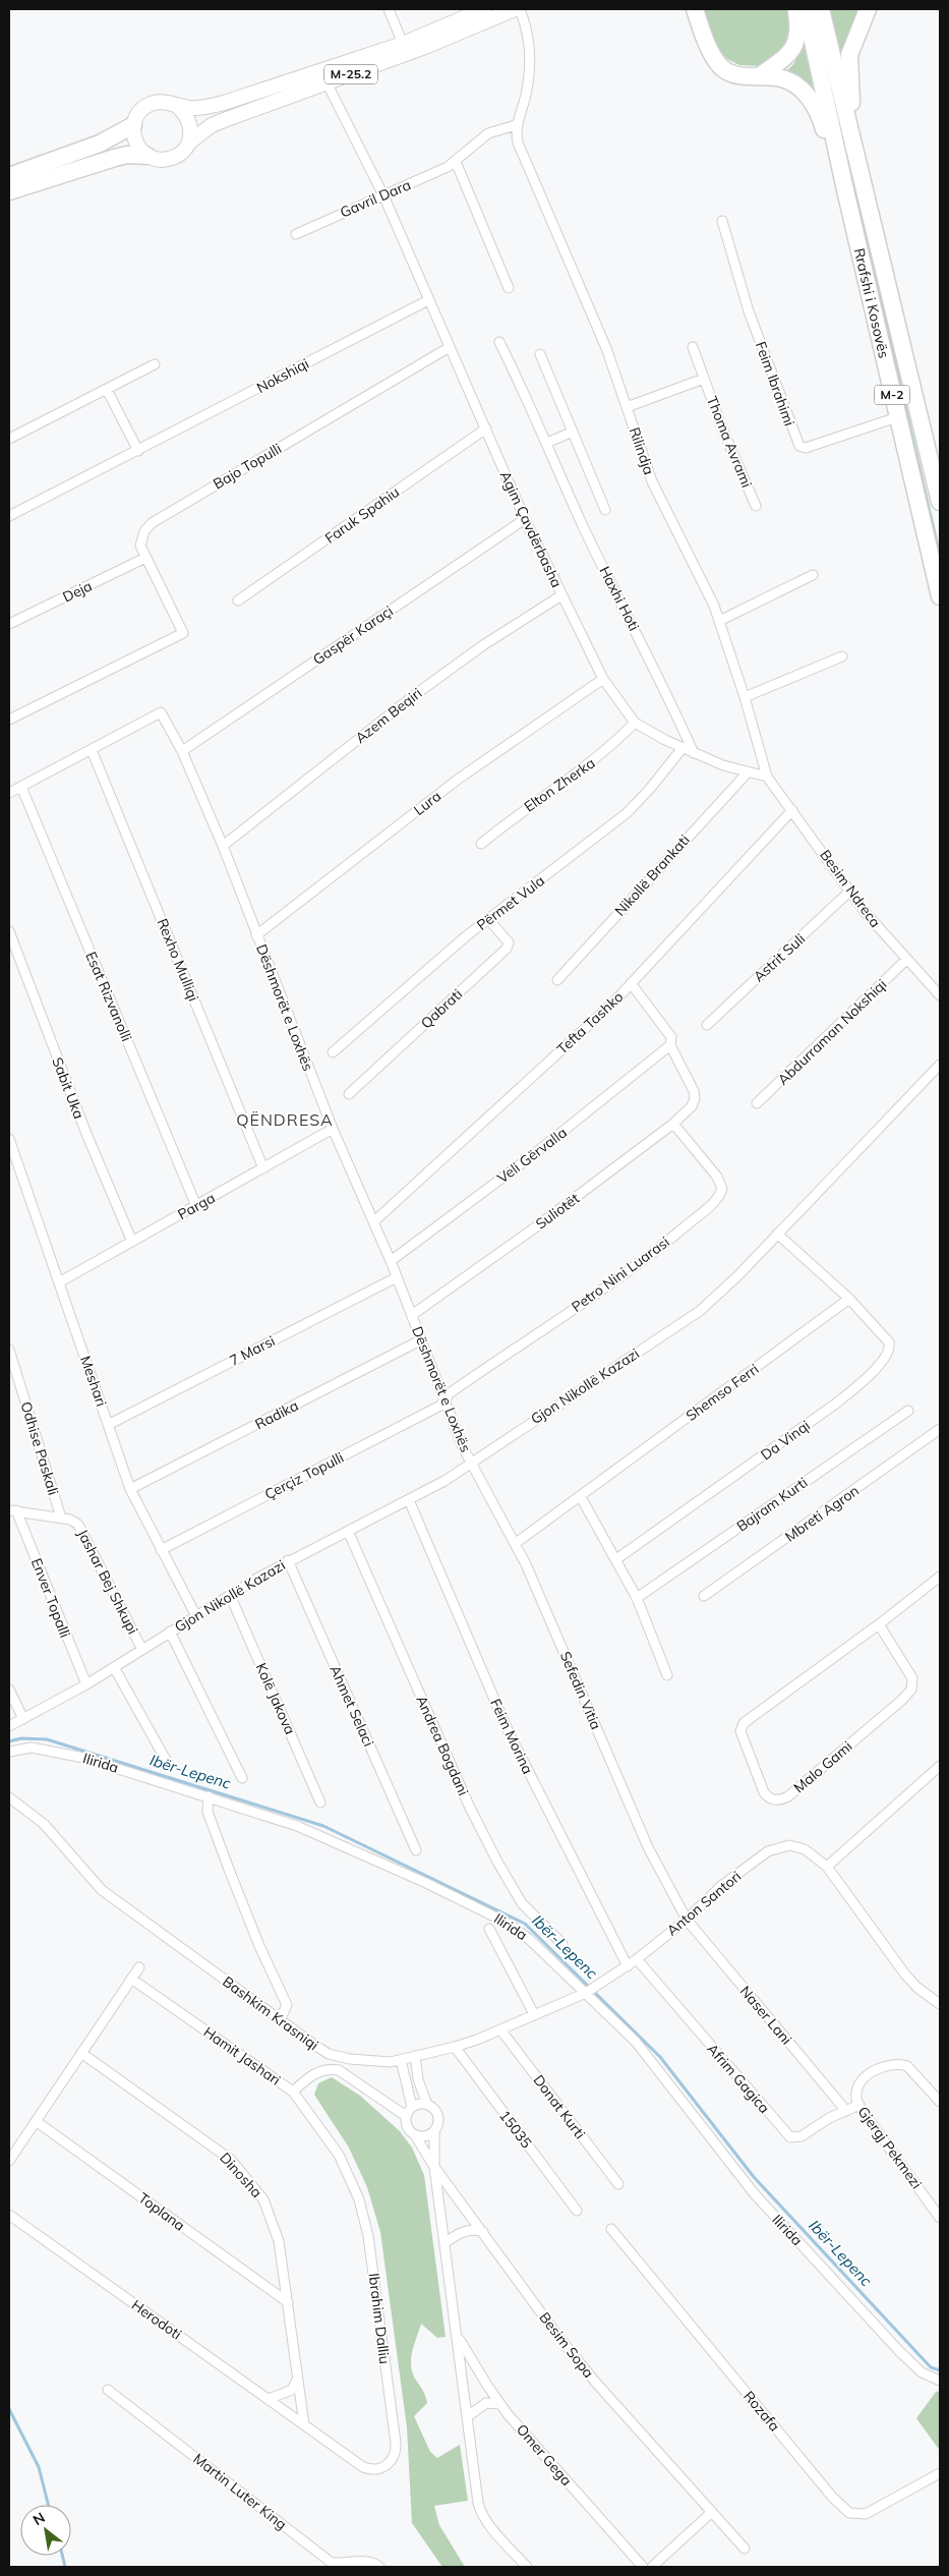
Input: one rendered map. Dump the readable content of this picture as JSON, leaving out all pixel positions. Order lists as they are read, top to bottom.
{
  "streets": {
    "highway": ["Rrafshi i Kosovës", "M-2"],
    "main road": ["M-25.2"],
    "street": [
      "Gavril Dara",
      "Nokshiqi",
      "Feim Ibrahimi",
      "Thoma Avrami",
      "Rilindja",
      "Bajo Topulli",
      "Faruk Spahiu",
      "Agim Çavdërbasha",
      "Deja",
      "Haxhi Hoti",
      "Gaspër Karaçi",
      "Azem Beqiri",
      "Elton Zherka",
      "Lura",
      "Nikollë Brankati",
      "Besim Ndreca",
      "Përmet Vula",
      "Astrit Suli",
      "Rexho Mulliqi",
      "Esat Rizvanolli",
      "Dëshmorët e Loxhës",
      "Qabrati",
      "Tefta Tashko",
      "Abdurraman Nokshiqi",
      "Sabit Uka",
      "Veli Gërvalla",
      "Parga",
      "Suliotët",
      "Petro Nini Luarasi",
      "7 Marsi",
      "Meshari",
      "Gjon Nikollë Kazazi",
      "Shemso Ferri",
      "Radika",
      "Da Vinqi",
      "Odhise Paskali",
      "Çerçiz Topulli",
      "Bajram Kurti",
      "Mbreti Agron",
      "Jashar Bej Shkupi",
      "Enver Topalli",
      "Sefedin Vitia",
      "Kolë Jakova",
      "Ahmet Selaci",
      "Feim Morina",
      "Andrea Bogdani",
      "Ilirida",
      "Malo Gami",
      "Anton Santori",
      "Bashkim Krasniqi",
      "Naser Lani",
      "Hamit Jashari",
      "Afrim Gagica",
      "Donat Kurti",
      "15035",
      "Gjergj Pekmezi",
      "Dinosha",
      "Toplana",
      "Ibrahim Dalliu",
      "Herodoti",
      "Besim Sopa",
      "Rozafa",
      "Omer Gega",
      "Martin Luter King"
    ]
  },
  "crossings": [
    ["M-25.2", "Agim Çavdërbasha"],
    ["Gavril Dara", "Rilindja"],
    ["Gavril Dara", "Agim Çavdërbasha"],
    ["Rrafshi i Kosovës", "Feim Ibrahimi"],
    ["Nokshiqi", "Agim Çavdërbasha"],
    ["Thoma Avrami", "Rilindja"],
    ["Rilindja", "Agim Çavdërbasha"],
    ["Rilindja", "Besim Ndreca"],
    ["Bajo Topulli", "Agim Çavdërbasha"],
    ["Bajo Topulli", "Deja"],
    ["Faruk Spahiu", "Agim Çavdërbasha"],
    ["Agim Çavdërbasha", "Haxhi Hoti"],
    ["Agim Çavdërbasha", "Gaspër Karaçi"],
    ["Agim Çavdërbasha", "Azem Beqiri"],
    ["Agim Çavdërbasha", "Elton Zherka"],
    ["Agim Çavdërbasha", "Lura"],
    ["Agim Çavdërbasha", "Nikollë Brankati"],
    ["Agim Çavdërbasha", "Besim Ndreca"],
    ["Agim Çavdërbasha", "Përmet Vula"],
    ["Gaspër Karaçi", "Dëshmorët e Loxhës"],
    ["Azem Beqiri", "Dëshmorët e Loxhës"],
    ["Lura", "Dëshmorët e Loxhës"],
    ["Besim Ndreca", "Astrit Suli"],
    ["Besim Ndreca", "Tefta Tashko"],
    ["Besim Ndreca", "Abdurraman Nokshiqi"],
    ["Përmet Vula", "Qabrati"],
    ["Rexho Mulliqi", "Dëshmorët e Loxhës"],
    ["Rexho Mulliqi", "Parga"],
    ["Esat Rizvanolli", "Dëshmorët e Loxhës"],
    ["Esat Rizvanolli", "Parga"],
    ["Dëshmorët e Loxhës", "Tefta Tashko"],
    ["Dëshmorët e Loxhës", "Veli Gërvalla"],
    ["Dëshmorët e Loxhës", "Parga"],
    ["Dëshmorët e Loxhës", "Suliotët"],
    ["Dëshmorët e Loxhës", "Petro Nini Luarasi"],
    ["Dëshmorët e Loxhës", "7 Marsi"],
    ["Dëshmorët e Loxhës", "Gjon Nikollë Kazazi"],
    ["Dëshmorët e Loxhës", "Radika"],
    ["Dëshmorët e Loxhës", "Çerçiz Topulli"],
    ["Dëshmorët e Loxhës", "Sefedin Vitia"],
    ["Sabit Uka", "Parga"],
    ["Veli Gërvalla", "Suliotët"],
    ["Parga", "Meshari"],
    ["Suliotët", "Petro Nini Luarasi"],
    ["Petro Nini Luarasi", "Çerçiz Topulli"],
    ["7 Marsi", "Meshari"],
    ["Meshari", "Gjon Nikollë Kazazi"],
    ["Meshari", "Radika"],
    ["Meshari", "Çerçiz Topulli"],
    ["Gjon Nikollë Kazazi", "Jashar Bej Shkupi"],
    ["Gjon Nikollë Kazazi", "Enver Topalli"],
    ["Gjon Nikollë Kazazi", "Sefedin Vitia"],
    ["Gjon Nikollë Kazazi", "Kolë Jakova"],
    ["Gjon Nikollë Kazazi", "Ahmet Selaci"],
    ["Gjon Nikollë Kazazi", "Feim Morina"],
    ["Gjon Nikollë Kazazi", "Andrea Bogdani"],
    ["Shemso Ferri", "Da Vinqi"],
    ["Shemso Ferri", "Sefedin Vitia"],
    ["Odhise Paskali", "Jashar Bej Shkupi"],
    ["Jashar Bej Shkupi", "Enver Topalli"],
    ["Sefedin Vitia", "Anton Santori"],
    ["Sefedin Vitia", "Naser Lani"],
    ["Feim Morina", "Anton Santori"],
    ["Ilirida", "Anton Santori"],
    ["Ilirida", "Bashkim Krasniqi"],
    ["Anton Santori", "Bashkim Krasniqi"],
    ["Anton Santori", "Naser Lani"],
    ["Anton Santori", "Afrim Gagica"],
    ["Bashkim Krasniqi", "Donat Kurti"],
    ["Bashkim Krasniqi", "15035"],
    ["Bashkim Krasniqi", "Besim Sopa"],
    ["Naser Lani", "Afrim Gagica"],
    ["Hamit Jashari", "Ibrahim Dalliu"],
    ["Hamit Jashari", "Besim Sopa"],
    ["Afrim Gagica", "Gjergj Pekmezi"],
    ["Dinosha", "Toplana"],
    ["Dinosha", "Ibrahim Dalliu"],
    ["Dinosha", "Herodoti"],
    ["Ibrahim Dalliu", "Herodoti"],
    ["Besim Sopa", "Omer Gega"]
  ],
  "districts": ["QËNDRESA"],
  "water": ["Ibër-Lepenc"],
  "north": "top left"
}
